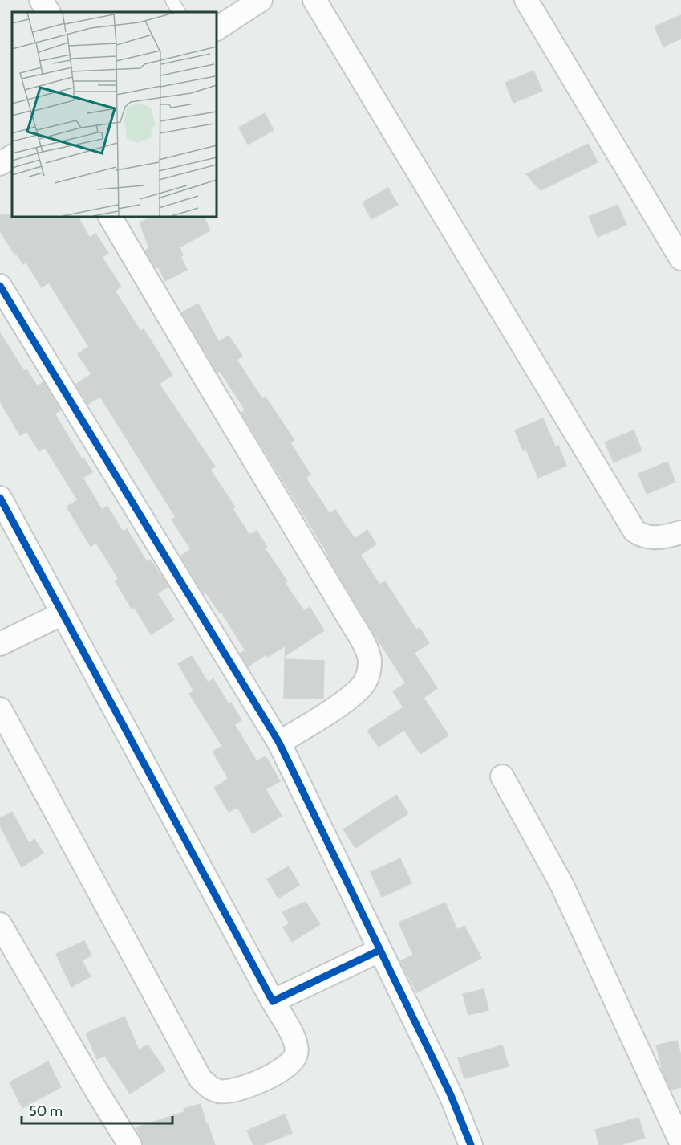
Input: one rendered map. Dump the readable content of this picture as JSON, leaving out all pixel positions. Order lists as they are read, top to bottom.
{
  "scale_bar": "50 m"
}
